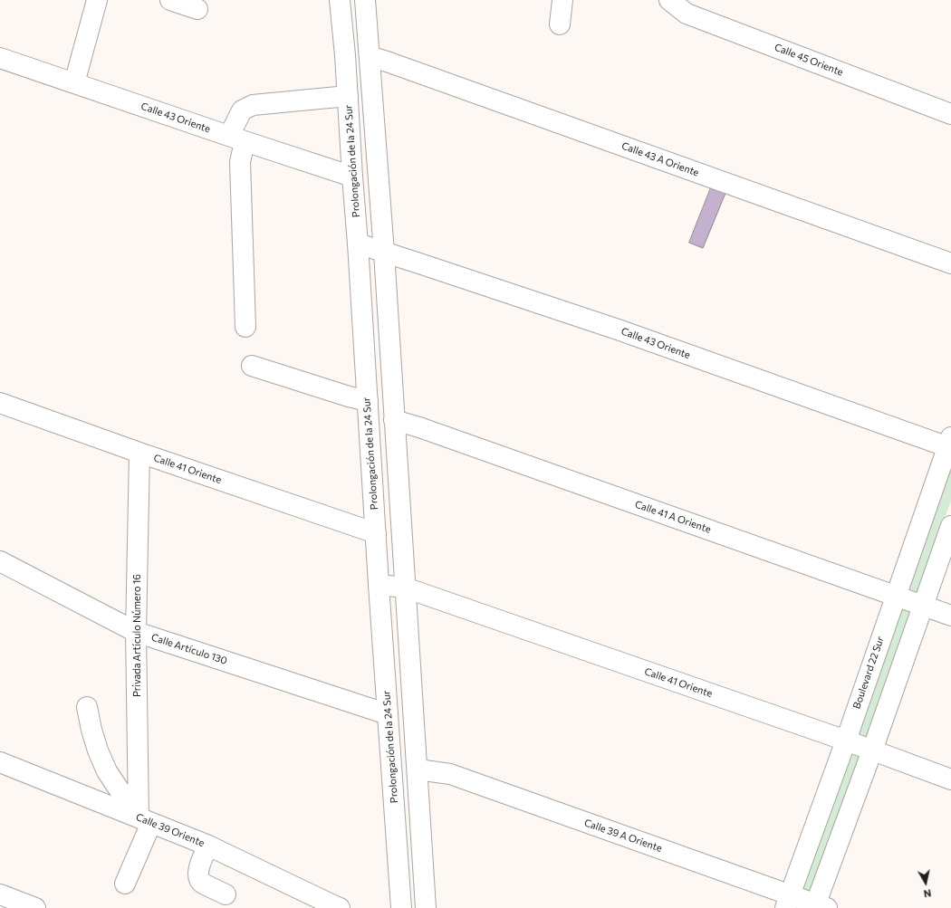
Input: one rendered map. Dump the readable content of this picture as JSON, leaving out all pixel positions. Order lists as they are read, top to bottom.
{
  "streets": {
    "street": [
      "Calle 45 Oriente",
      "Calle 43 Oriente",
      "Calle 43 A Oriente",
      "Prolongación de la 24 Sur",
      "Calle 41 Oriente",
      "Calle 41 A Oriente",
      "Privada Artículo Número 16",
      "Calle Artículo 130",
      "Boulevard 22 Sur",
      "Calle 39 Oriente",
      "Calle 39 A Oriente"
    ]
  },
  "crossings": [
    ["Calle 43 Oriente", "Prolongación de la 24 Sur"],
    ["Calle 43 Oriente", "Boulevard 22 Sur"],
    ["Prolongación de la 24 Sur", "Calle 41 Oriente"],
    ["Prolongación de la 24 Sur", "Calle Artículo 130"],
    ["Calle 41 Oriente", "Privada Artículo Número 16"],
    ["Calle 41 Oriente", "Boulevard 22 Sur"],
    ["Calle 41 A Oriente", "Boulevard 22 Sur"],
    ["Privada Artículo Número 16", "Calle Artículo 130"],
    ["Privada Artículo Número 16", "Calle 39 Oriente"],
    ["Boulevard 22 Sur", "Calle 39 A Oriente"]
  ],
  "north": "bottom"
}
